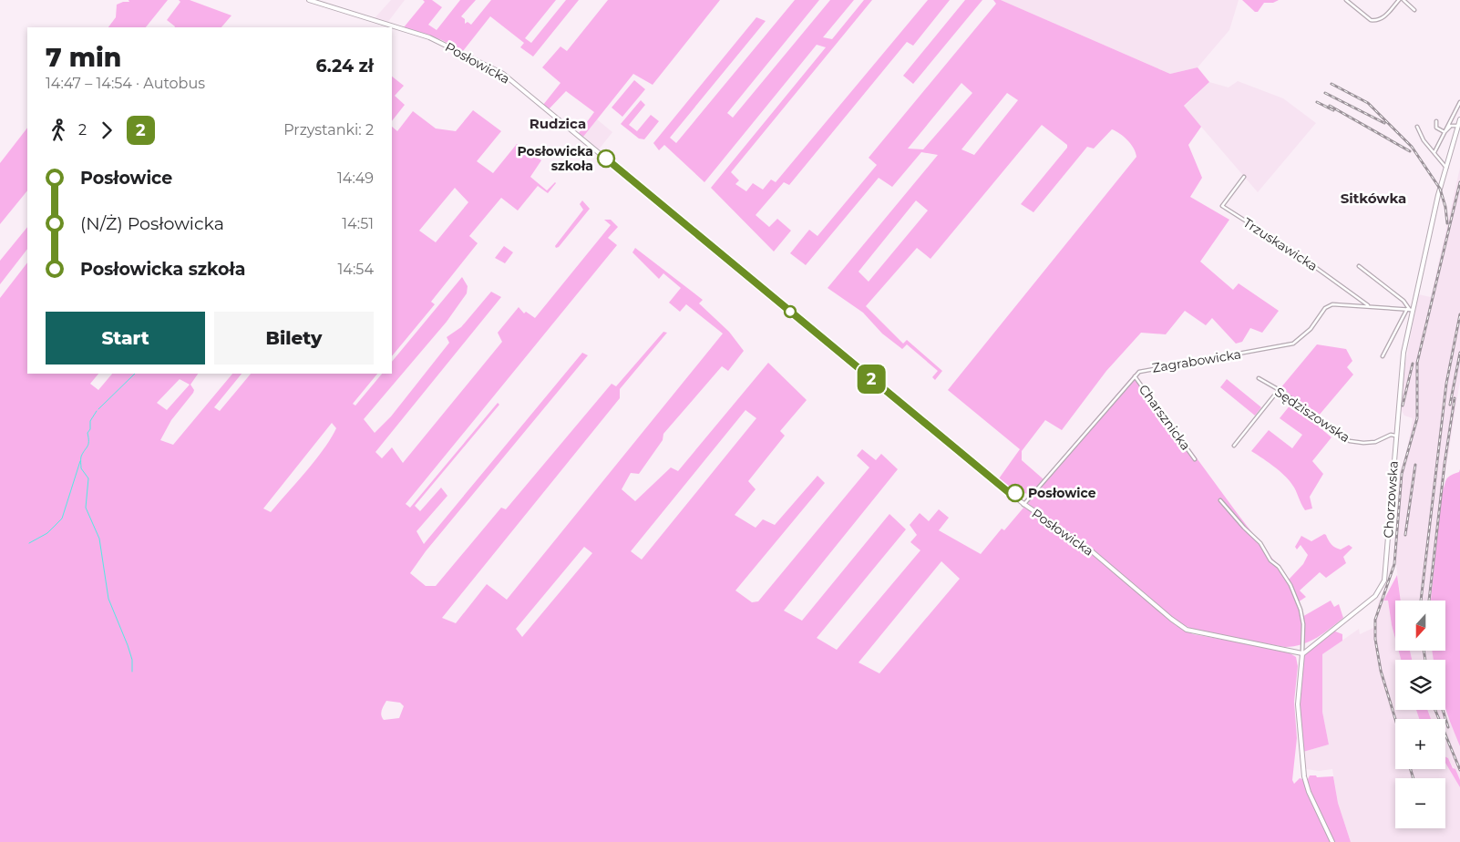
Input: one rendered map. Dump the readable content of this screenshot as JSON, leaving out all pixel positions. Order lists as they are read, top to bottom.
{
  "streets": {
    "street": [
      "Posłowicka",
      "Trzuskawicka",
      "Zagrabowicka",
      "Sędziszowska",
      "Charsznicka",
      "Chorzowska"
    ]
  },
  "crossings": [
    ["Posłowicka", "Zagrabowicka"],
    ["Posłowicka", "Chorzowska"],
    ["Trzuskawicka", "Zagrabowicka"],
    ["Zagrabowicka", "Charsznicka"],
    ["Zagrabowicka", "Chorzowska"],
    ["Sędziszowska", "Chorzowska"]
  ],
  "districts": ["Rudzica", "Sitkówka"],
  "places": ["Posłowicka szkoła", "Posłowice"],
  "lines": ["bus line 2"],
  "north": "bottom",
  "page": {
    "on_map": "2",
    "heading": ["7 min", "14:47 – 14:54 · Autobus", "6.24 zł"],
    "legs": ["2", "2", "Przystanki: 2"],
    "list": [
      {
        "name": "Posłowice",
        "value": "14:49"
      },
      {
        "name": "(N/Ż) Posłowicka",
        "value": "14:51"
      },
      {
        "name": "Posłowicka szkoła",
        "value": "14:54"
      }
    ],
    "buttons": ["Start", "Bilety"],
    "map_buttons": ["+", "−"]
  }
}
